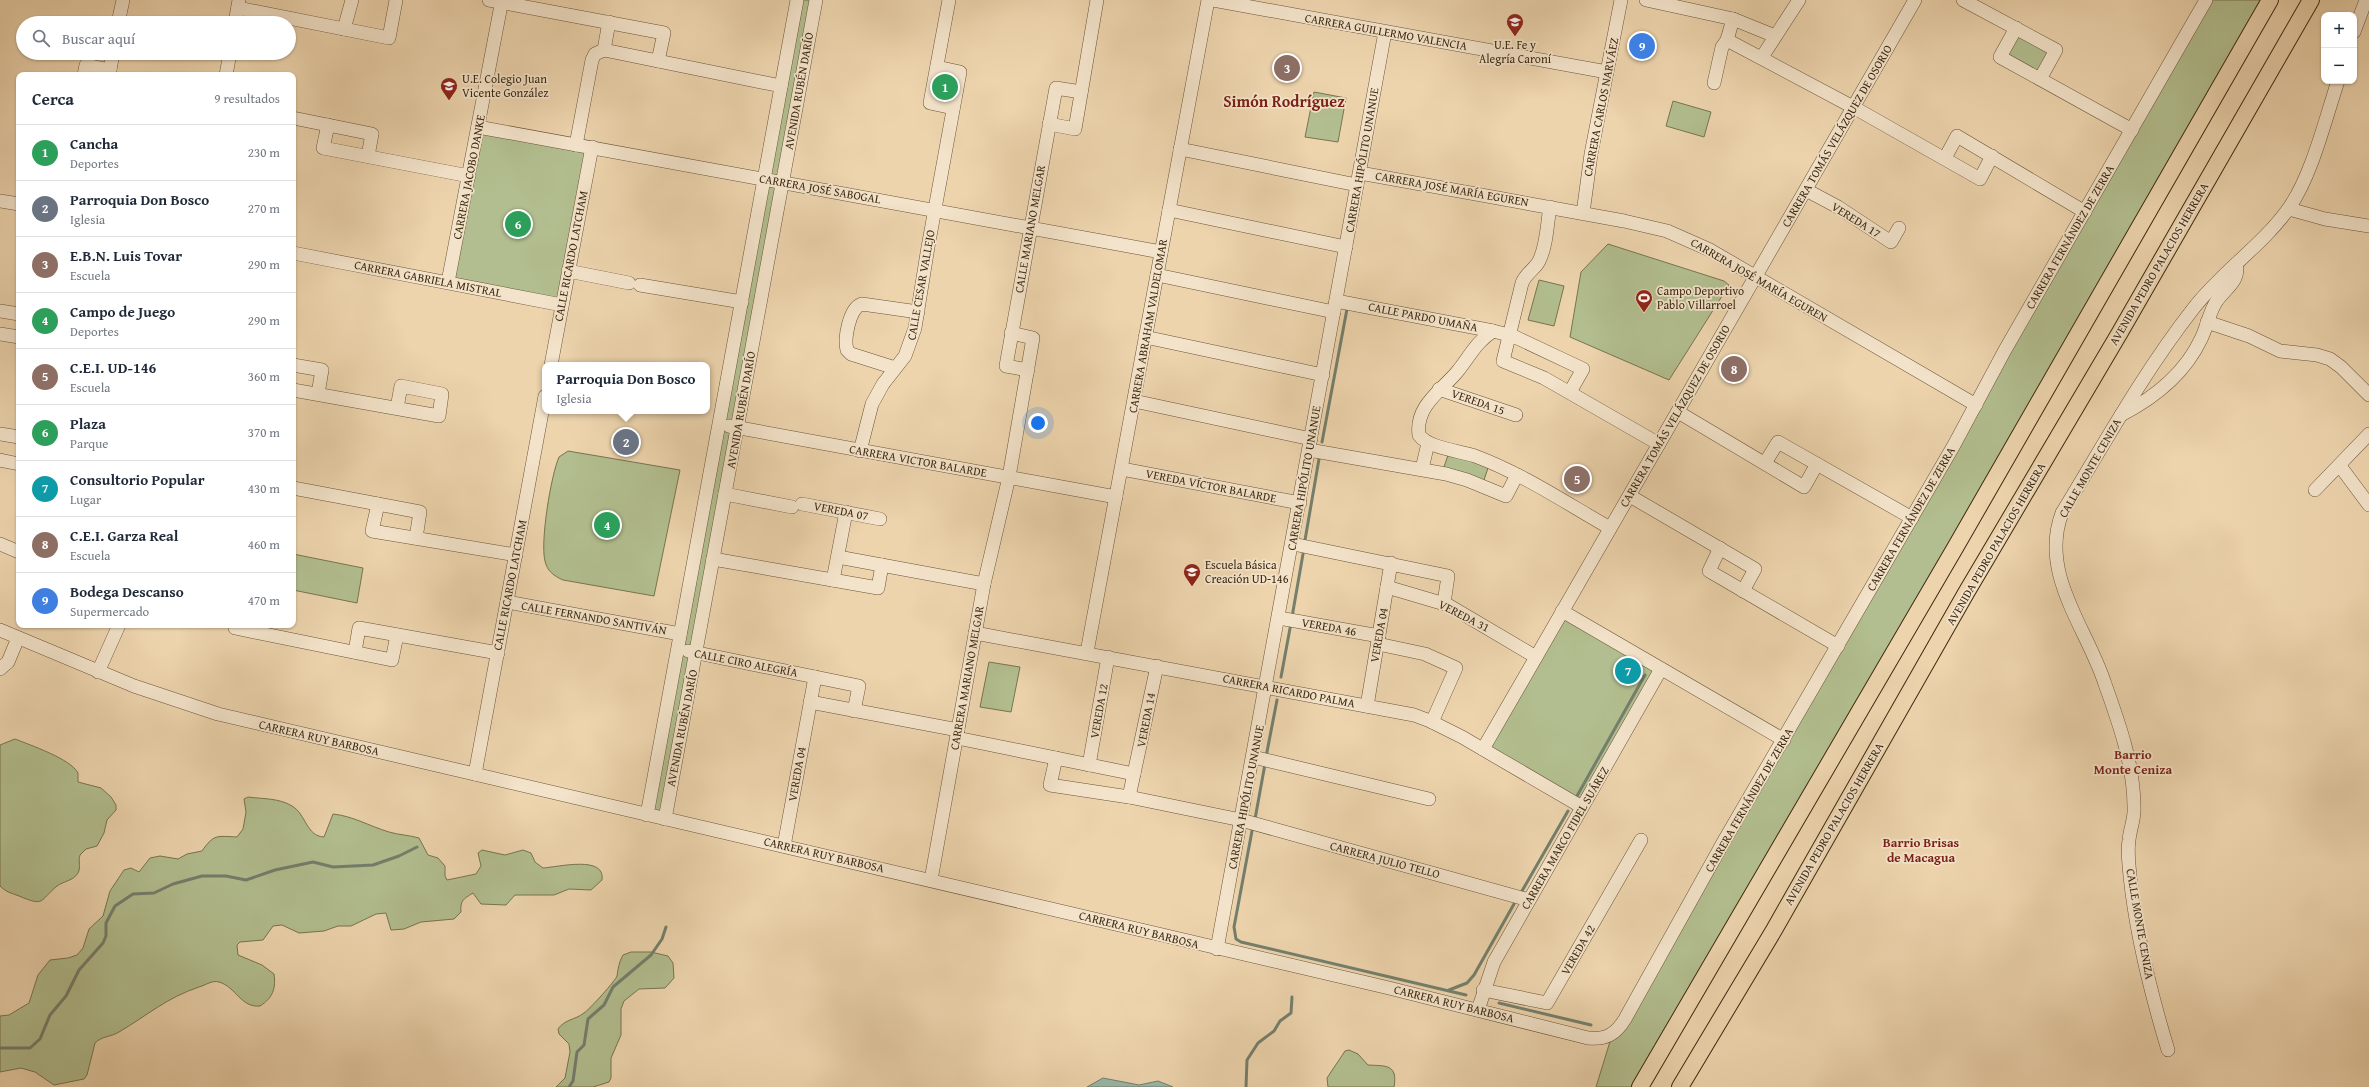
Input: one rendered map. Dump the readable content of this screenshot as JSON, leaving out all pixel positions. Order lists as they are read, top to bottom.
{
  "streets": {
    "main road": ["AVENIDA PEDRO PALACIOS HERRERA"],
    "street": [
      "CARRERA GUILLERMO VALENCIA",
      "AVENIDA RUBÉN DARÍO",
      "CARRERA CARLOS NARVÁEZ",
      "CARRERA TOMÁS VELÁZQUEZ DE OSORIO",
      "CARRERA HIPÓLITO UNANUE",
      "CARRERA JACOBO DANKE",
      "CARRERA JOSÉ SABOGAL",
      "CARRERA JOSÉ MARÍA EGUREN",
      "VEREDA 17",
      "CALLE MARIANO MELGAR",
      "CARRERA FERNÁNDEZ DE ZERRA",
      "CALLE RICARDO LATCHAM",
      "CARRERA GABRIELA MISTRAL",
      "CALLE CESAR VALLEJO",
      "CALLE PARDO UMAÑA",
      "CARRERA ABRAHAM VALDELOMAR",
      "VEREDA 15",
      "CARRERA VICTOR BALARDE",
      "CALLE MONTE CENIZA",
      "VEREDA VÍCTOR BALARDE",
      "VEREDA 07",
      "VEREDA 31",
      "CALLE FERNANDO SANTIVÁN",
      "VEREDA 46",
      "VEREDA 04",
      "CALLE CIRO ALEGRÍA",
      "CARRERA MARIANO MELGAR",
      "CARRERA RICARDO PALMA",
      "VEREDA 12",
      "VEREDA 14",
      "CARRERA RUY BARBOSA",
      "CARRERA MARCO FIDEL SUÁREZ",
      "CARRERA JULIO TELLO",
      "VEREDA 42"
    ]
  },
  "crossings": [
    ["CARRERA GUILLERMO VALENCIA", "CARRERA CARLOS NARVÁEZ"],
    ["CARRERA GUILLERMO VALENCIA", "CARRERA HIPÓLITO UNANUE"],
    ["AVENIDA RUBÉN DARÍO", "CARRERA JOSÉ SABOGAL"],
    ["AVENIDA RUBÉN DARÍO", "CARRERA VICTOR BALARDE"],
    ["AVENIDA RUBÉN DARÍO", "VEREDA 07"],
    ["AVENIDA RUBÉN DARÍO", "CALLE FERNANDO SANTIVÁN"],
    ["AVENIDA RUBÉN DARÍO", "CALLE CIRO ALEGRÍA"],
    ["AVENIDA RUBÉN DARÍO", "CARRERA RUY BARBOSA"],
    ["CARRERA CARLOS NARVÁEZ", "CARRERA JOSÉ MARÍA EGUREN"],
    ["CARRERA TOMÁS VELÁZQUEZ DE OSORIO", "CARRERA JOSÉ MARÍA EGUREN"],
    ["CARRERA TOMÁS VELÁZQUEZ DE OSORIO", "VEREDA 17"],
    ["CARRERA TOMÁS VELÁZQUEZ DE OSORIO", "VEREDA 31"],
    ["CARRERA TOMÁS VELÁZQUEZ DE OSORIO", "CARRERA RICARDO PALMA"],
    ["CARRERA HIPÓLITO UNANUE", "CARRERA JOSÉ MARÍA EGUREN"],
    ["CARRERA HIPÓLITO UNANUE", "CALLE PARDO UMAÑA"],
    ["CARRERA HIPÓLITO UNANUE", "VEREDA VÍCTOR BALARDE"],
    ["CARRERA HIPÓLITO UNANUE", "VEREDA 46"],
    ["CARRERA HIPÓLITO UNANUE", "CARRERA RICARDO PALMA"],
    ["CARRERA HIPÓLITO UNANUE", "CARRERA RUY BARBOSA"],
    ["CARRERA HIPÓLITO UNANUE", "CARRERA JULIO TELLO"],
    ["CARRERA JACOBO DANKE", "CARRERA JOSÉ SABOGAL"],
    ["CARRERA JACOBO DANKE", "CARRERA GABRIELA MISTRAL"],
    ["CARRERA JOSÉ SABOGAL", "CALLE MARIANO MELGAR"],
    ["CARRERA JOSÉ SABOGAL", "CALLE RICARDO LATCHAM"],
    ["CARRERA JOSÉ SABOGAL", "CALLE CESAR VALLEJO"],
    ["CARRERA JOSÉ SABOGAL", "CARRERA ABRAHAM VALDELOMAR"],
    ["CARRERA JOSÉ MARÍA EGUREN", "CARRERA FERNÁNDEZ DE ZERRA"],
    ["CARRERA JOSÉ MARÍA EGUREN", "CARRERA ABRAHAM VALDELOMAR"],
    ["CARRERA FERNÁNDEZ DE ZERRA", "CARRERA RUY BARBOSA"],
    ["CALLE RICARDO LATCHAM", "CARRERA GABRIELA MISTRAL"],
    ["CALLE RICARDO LATCHAM", "CALLE FERNANDO SANTIVÁN"],
    ["CALLE RICARDO LATCHAM", "CARRERA RUY BARBOSA"],
    ["CALLE CESAR VALLEJO", "CARRERA VICTOR BALARDE"],
    ["CALLE PARDO UMAÑA", "CARRERA ABRAHAM VALDELOMAR"],
    ["CARRERA ABRAHAM VALDELOMAR", "CARRERA VICTOR BALARDE"],
    ["CARRERA ABRAHAM VALDELOMAR", "VEREDA VÍCTOR BALARDE"],
    ["CARRERA ABRAHAM VALDELOMAR", "CARRERA RICARDO PALMA"],
    ["CARRERA VICTOR BALARDE", "CARRERA MARIANO MELGAR"],
    ["VEREDA 31", "VEREDA 04"],
    ["VEREDA 46", "VEREDA 04"],
    ["VEREDA 46", "CARRERA RICARDO PALMA"],
    ["VEREDA 04", "CALLE CIRO ALEGRÍA"],
    ["VEREDA 04", "CARRERA RICARDO PALMA"],
    ["VEREDA 04", "CARRERA RUY BARBOSA"],
    ["CARRERA MARIANO MELGAR", "CARRERA RICARDO PALMA"],
    ["CARRERA MARIANO MELGAR", "CARRERA RUY BARBOSA"],
    ["CARRERA RICARDO PALMA", "VEREDA 12"],
    ["CARRERA RICARDO PALMA", "VEREDA 14"],
    ["CARRERA RICARDO PALMA", "CARRERA MARCO FIDEL SUÁREZ"],
    ["VEREDA 14", "CARRERA JULIO TELLO"],
    ["CARRERA RUY BARBOSA", "CARRERA MARCO FIDEL SUÁREZ"],
    ["CARRERA MARCO FIDEL SUÁREZ", "CARRERA JULIO TELLO"],
    ["CARRERA MARCO FIDEL SUÁREZ", "VEREDA 42"]
  ],
  "districts": ["Simón Rodríguez", "Barrio Monte Ceniza", "Barrio Brisas de Macagua"],
  "places": {
    "school or university": ["U.E. Fe y Alegría Caroní", "U.E. Colegio Juan Vicente González", "Escuela Básica Creación UD-146"],
    "sports": ["Campo Deportivo Pablo Villarroel"]
  },
  "page": {
    "map_buttons": ["+", "−"],
    "search": "Buscar aquí",
    "pins": [
      "9",
      "3",
      "1",
      "6",
      "8",
      "2",
      "5",
      "4",
      "7"
    ],
    "heading": ["Cerca", "9 resultados"],
    "list": [
      {
        "mark": "1",
        "name": "Cancha",
        "note": "Deportes",
        "value": "230 m"
      },
      {
        "mark": "2",
        "name": "Parroquia Don Bosco",
        "note": "Iglesia",
        "value": "270 m"
      },
      {
        "mark": "3",
        "name": "E.B.N. Luis Tovar",
        "note": "Escuela",
        "value": "290 m"
      },
      {
        "mark": "4",
        "name": "Campo de Juego",
        "note": "Deportes",
        "value": "290 m"
      },
      {
        "mark": "5",
        "name": "C.E.I. UD-146",
        "note": "Escuela",
        "value": "360 m"
      },
      {
        "mark": "6",
        "name": "Plaza",
        "note": "Parque",
        "value": "370 m"
      },
      {
        "mark": "7",
        "name": "Consultorio Popular",
        "note": "Lugar",
        "value": "430 m"
      },
      {
        "mark": "8",
        "name": "C.E.I. Garza Real",
        "note": "Escuela",
        "value": "460 m"
      },
      {
        "mark": "9",
        "name": "Bodega Descanso",
        "note": "Supermercado",
        "value": "470 m"
      }
    ],
    "popup": ["Parroquia Don Bosco", "Iglesia"]
  }
}
